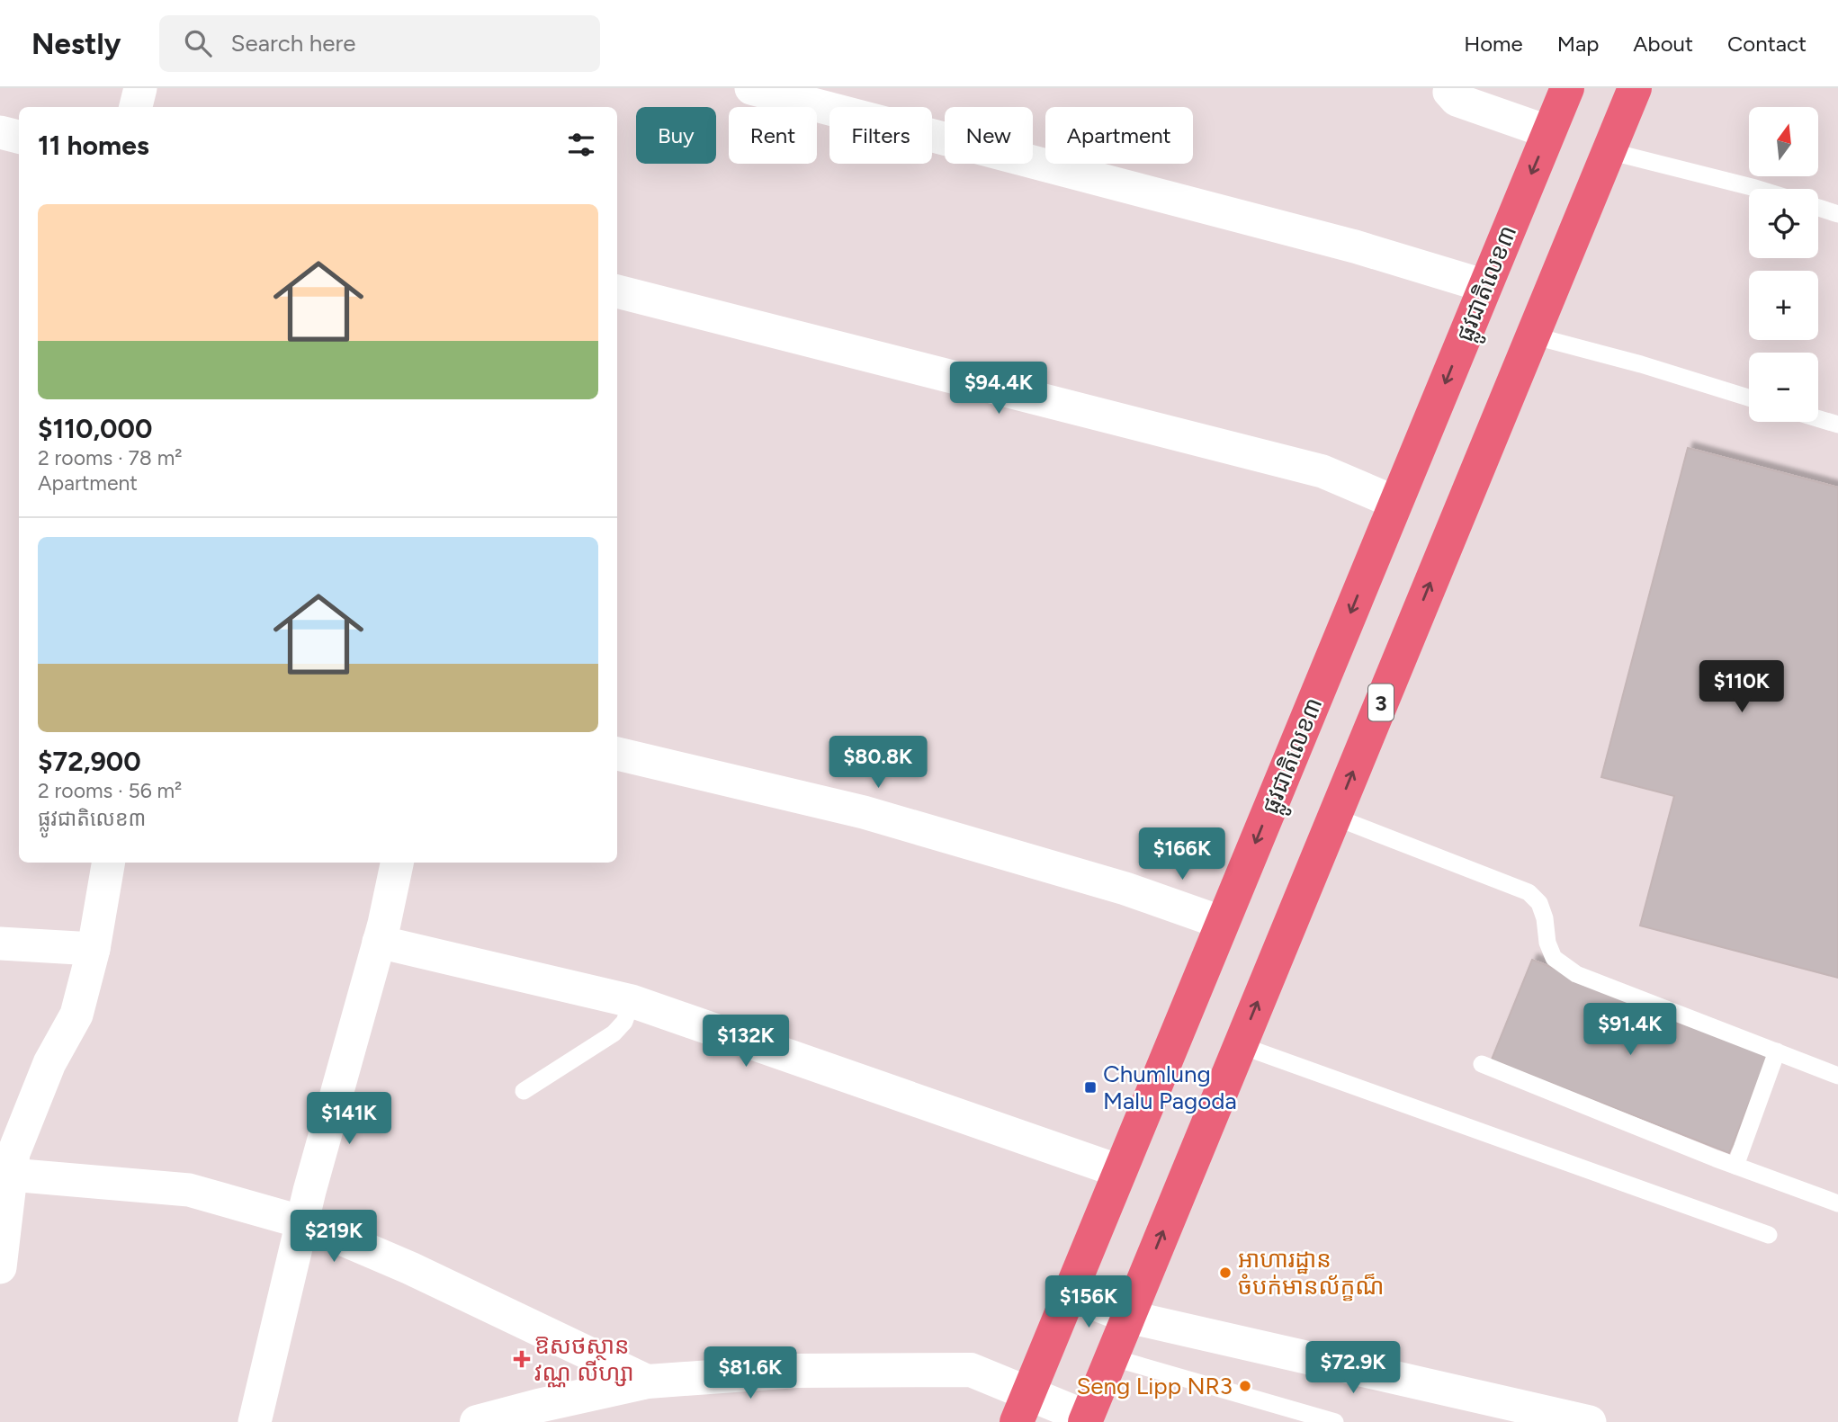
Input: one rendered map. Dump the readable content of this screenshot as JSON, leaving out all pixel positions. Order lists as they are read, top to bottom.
{
  "streets": {
    "highway": ["ផ្លូវជាតិលេខ៣", "3"]
  },
  "places": {
    "transit": ["Chumlung Malu Pagoda"],
    "other": ["អាហារដ្ឋាន ចំបក់មានល័ក្ខណ៏", "Seng Lipp NR3"],
    "health": ["ឱសថស្ថាន វណ្ណ លីហ្សា"]
  },
  "north": "top",
  "page": {
    "header": "Nestly",
    "search": "Search here",
    "nav": [
      "Home",
      "Map",
      "About",
      "Contact"
    ],
    "map_buttons": ["+", "−"],
    "chip": [
      "Buy",
      "Rent",
      "Filters",
      "New",
      "Apartment"
    ],
    "heading": "11 homes",
    "list": [
      {
        "name": "$110,000",
        "note": "2 rooms · 78 m² · Apartment"
      },
      {
        "name": "$72,900",
        "note": "2 rooms · 56 m² · ផ្លូវជាតិលេខ៣"
      }
    ],
    "price": [
      "$94.4K",
      "$110K",
      "$80.8K",
      "$166K",
      "$91.4K",
      "$132K",
      "$141K",
      "$219K",
      "$156K",
      "$72.9K",
      "$81.6K"
    ]
  }
}
